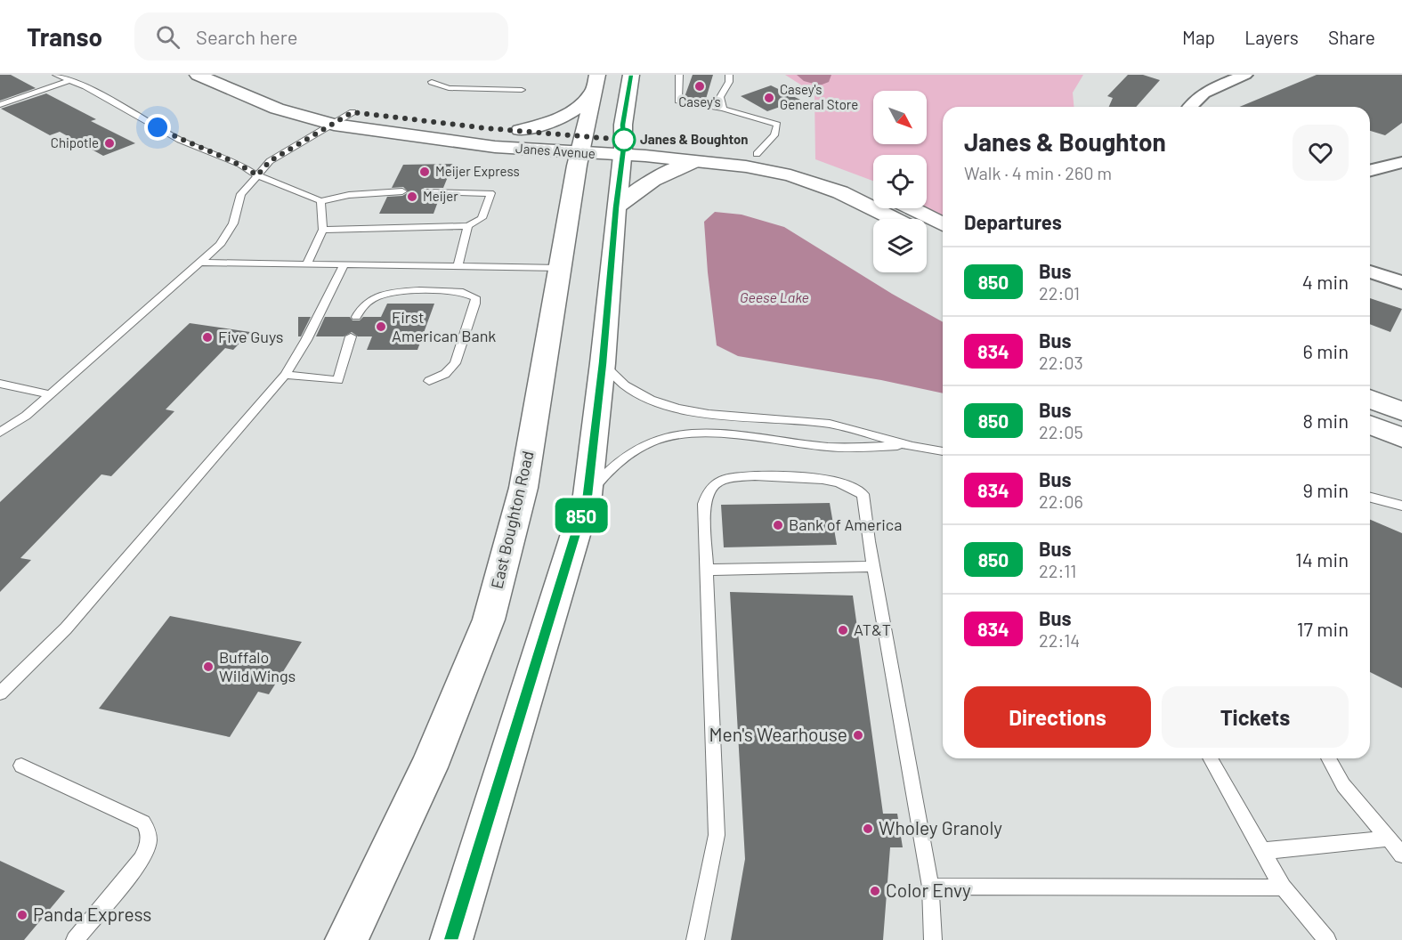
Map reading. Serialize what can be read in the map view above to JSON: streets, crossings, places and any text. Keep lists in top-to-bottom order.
{
  "streets": {
    "main road": ["Janes Avenue", "East Boughton Road"]
  },
  "crossings": [
    ["Janes Avenue", "East Boughton Road"]
  ],
  "water": ["Geese Lake"],
  "places": [
    "Casey's",
    "Casey's General Store",
    "Janes & Boughton",
    "Chipotle",
    "Meijer Express",
    "Meijer",
    "First American Bank",
    "Five Guys",
    "Bank of America",
    "AT&T",
    "Buffalo Wild Wings",
    "Men's Wearhouse",
    "Wholey Granoly",
    "Color Envy",
    "Panda Express"
  ],
  "lines": ["bus line 850"],
  "north": "bottom right",
  "page": {
    "header": "Transo",
    "search": "Search here",
    "nav": ["Map", "Layers", "Share"],
    "on_map": "850",
    "heading": [
      ["Janes & Boughton", "Walk · 4 min · 260 m"],
      "Departures"
    ],
    "list": [
      {
        "mark": "850",
        "name": "Bus",
        "note": "22:01",
        "value": "4 min"
      },
      {
        "mark": "834",
        "name": "Bus",
        "note": "22:03",
        "value": "6 min"
      },
      {
        "mark": "850",
        "name": "Bus",
        "note": "22:05",
        "value": "8 min"
      },
      {
        "mark": "834",
        "name": "Bus",
        "note": "22:06",
        "value": "9 min"
      },
      {
        "mark": "850",
        "name": "Bus",
        "note": "22:11",
        "value": "14 min"
      },
      {
        "mark": "834",
        "name": "Bus",
        "note": "22:14",
        "value": "17 min"
      }
    ],
    "buttons": ["Directions", "Tickets"]
  }
}
